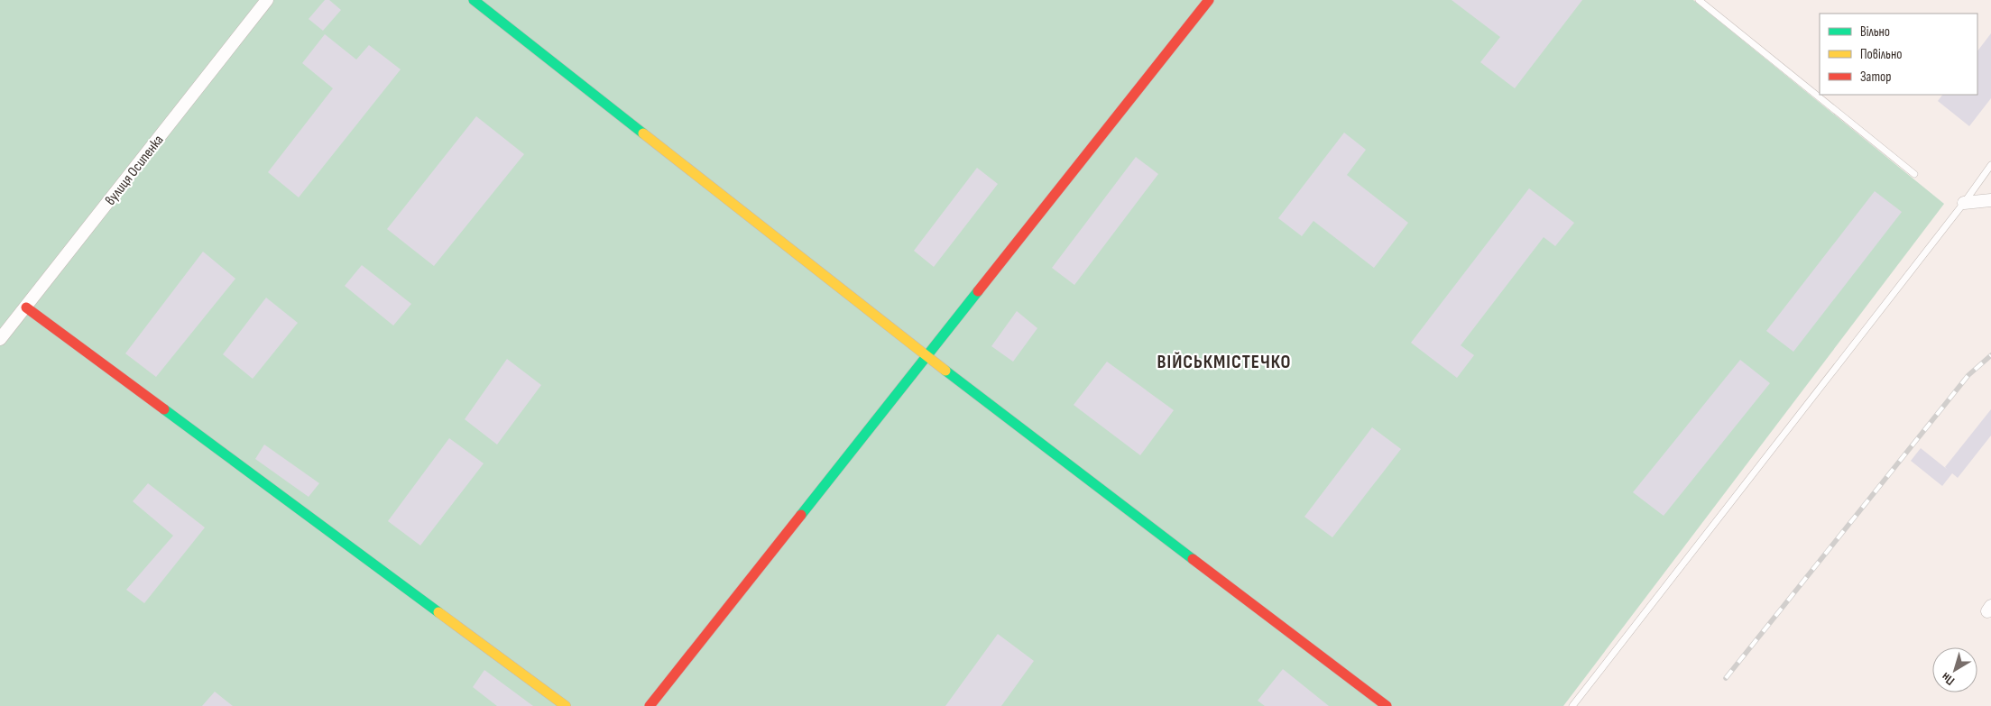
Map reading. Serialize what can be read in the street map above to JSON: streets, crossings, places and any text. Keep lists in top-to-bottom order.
{
  "streets": {
    "street": ["вулиця Осипенка"]
  },
  "districts": ["ВІЙСЬКМІСТЕЧКО"],
  "legend": ["Вільно", "Повільно", "Затор"],
  "north": "bottom left"
}
